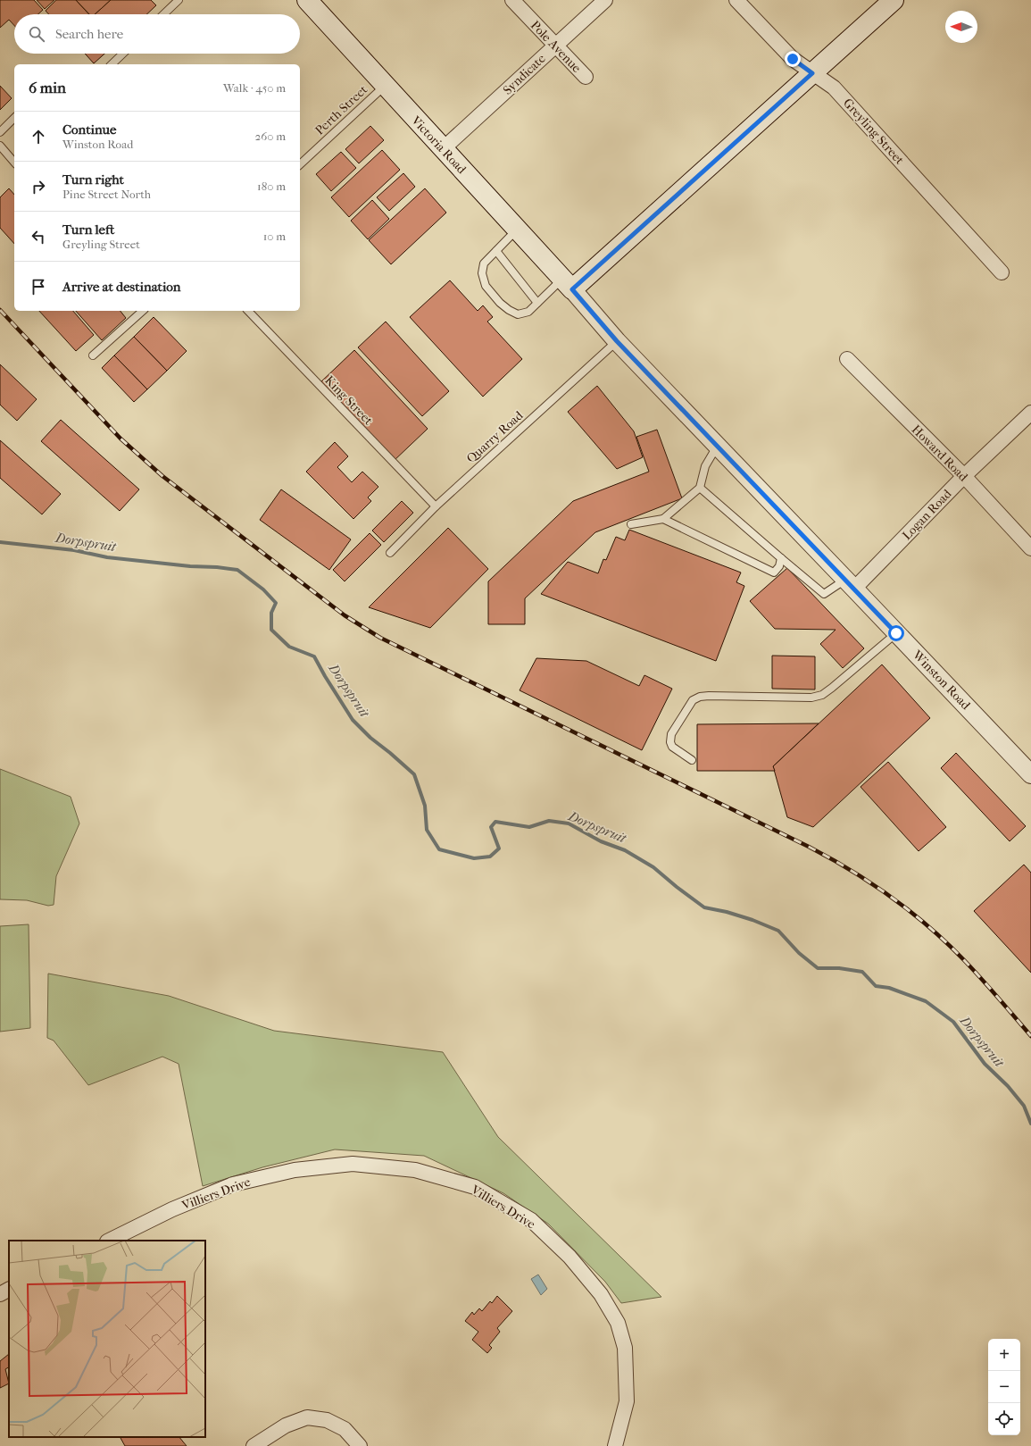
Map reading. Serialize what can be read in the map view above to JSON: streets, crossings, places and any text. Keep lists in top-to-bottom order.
{
  "streets": {
    "main road": ["Victoria Road"],
    "street": [
      "Pole Avenue",
      "Syndicate",
      "Greyling Street",
      "Howard Road",
      "Logan Road",
      "Winston Road",
      "Villiers Drive"
    ],
    "lane": ["Perth Street", "King Street", "Quarry Road"]
  },
  "crossings": [
    ["Pole Avenue", "Syndicate"],
    ["Syndicate", "Victoria Road"],
    ["Perth Street", "Victoria Road"],
    ["Victoria Road", "Winston Road"],
    ["King Street", "Quarry Road"],
    ["Quarry Road", "Winston Road"],
    ["Howard Road", "Logan Road"],
    ["Logan Road", "Winston Road"]
  ],
  "water": ["Dorpspruit"],
  "north": "left",
  "page": {
    "search": "Search here",
    "heading": ["6 min", "Walk · 450 m"],
    "list": [
      ["Continue", "Winston Road", "260 m"],
      ["Turn right", "Pine Street North", "180 m"],
      ["Turn left", "Greyling Street", "10 m"],
      "Arrive at destination"
    ],
    "map_buttons": ["+", "−"]
  }
}
